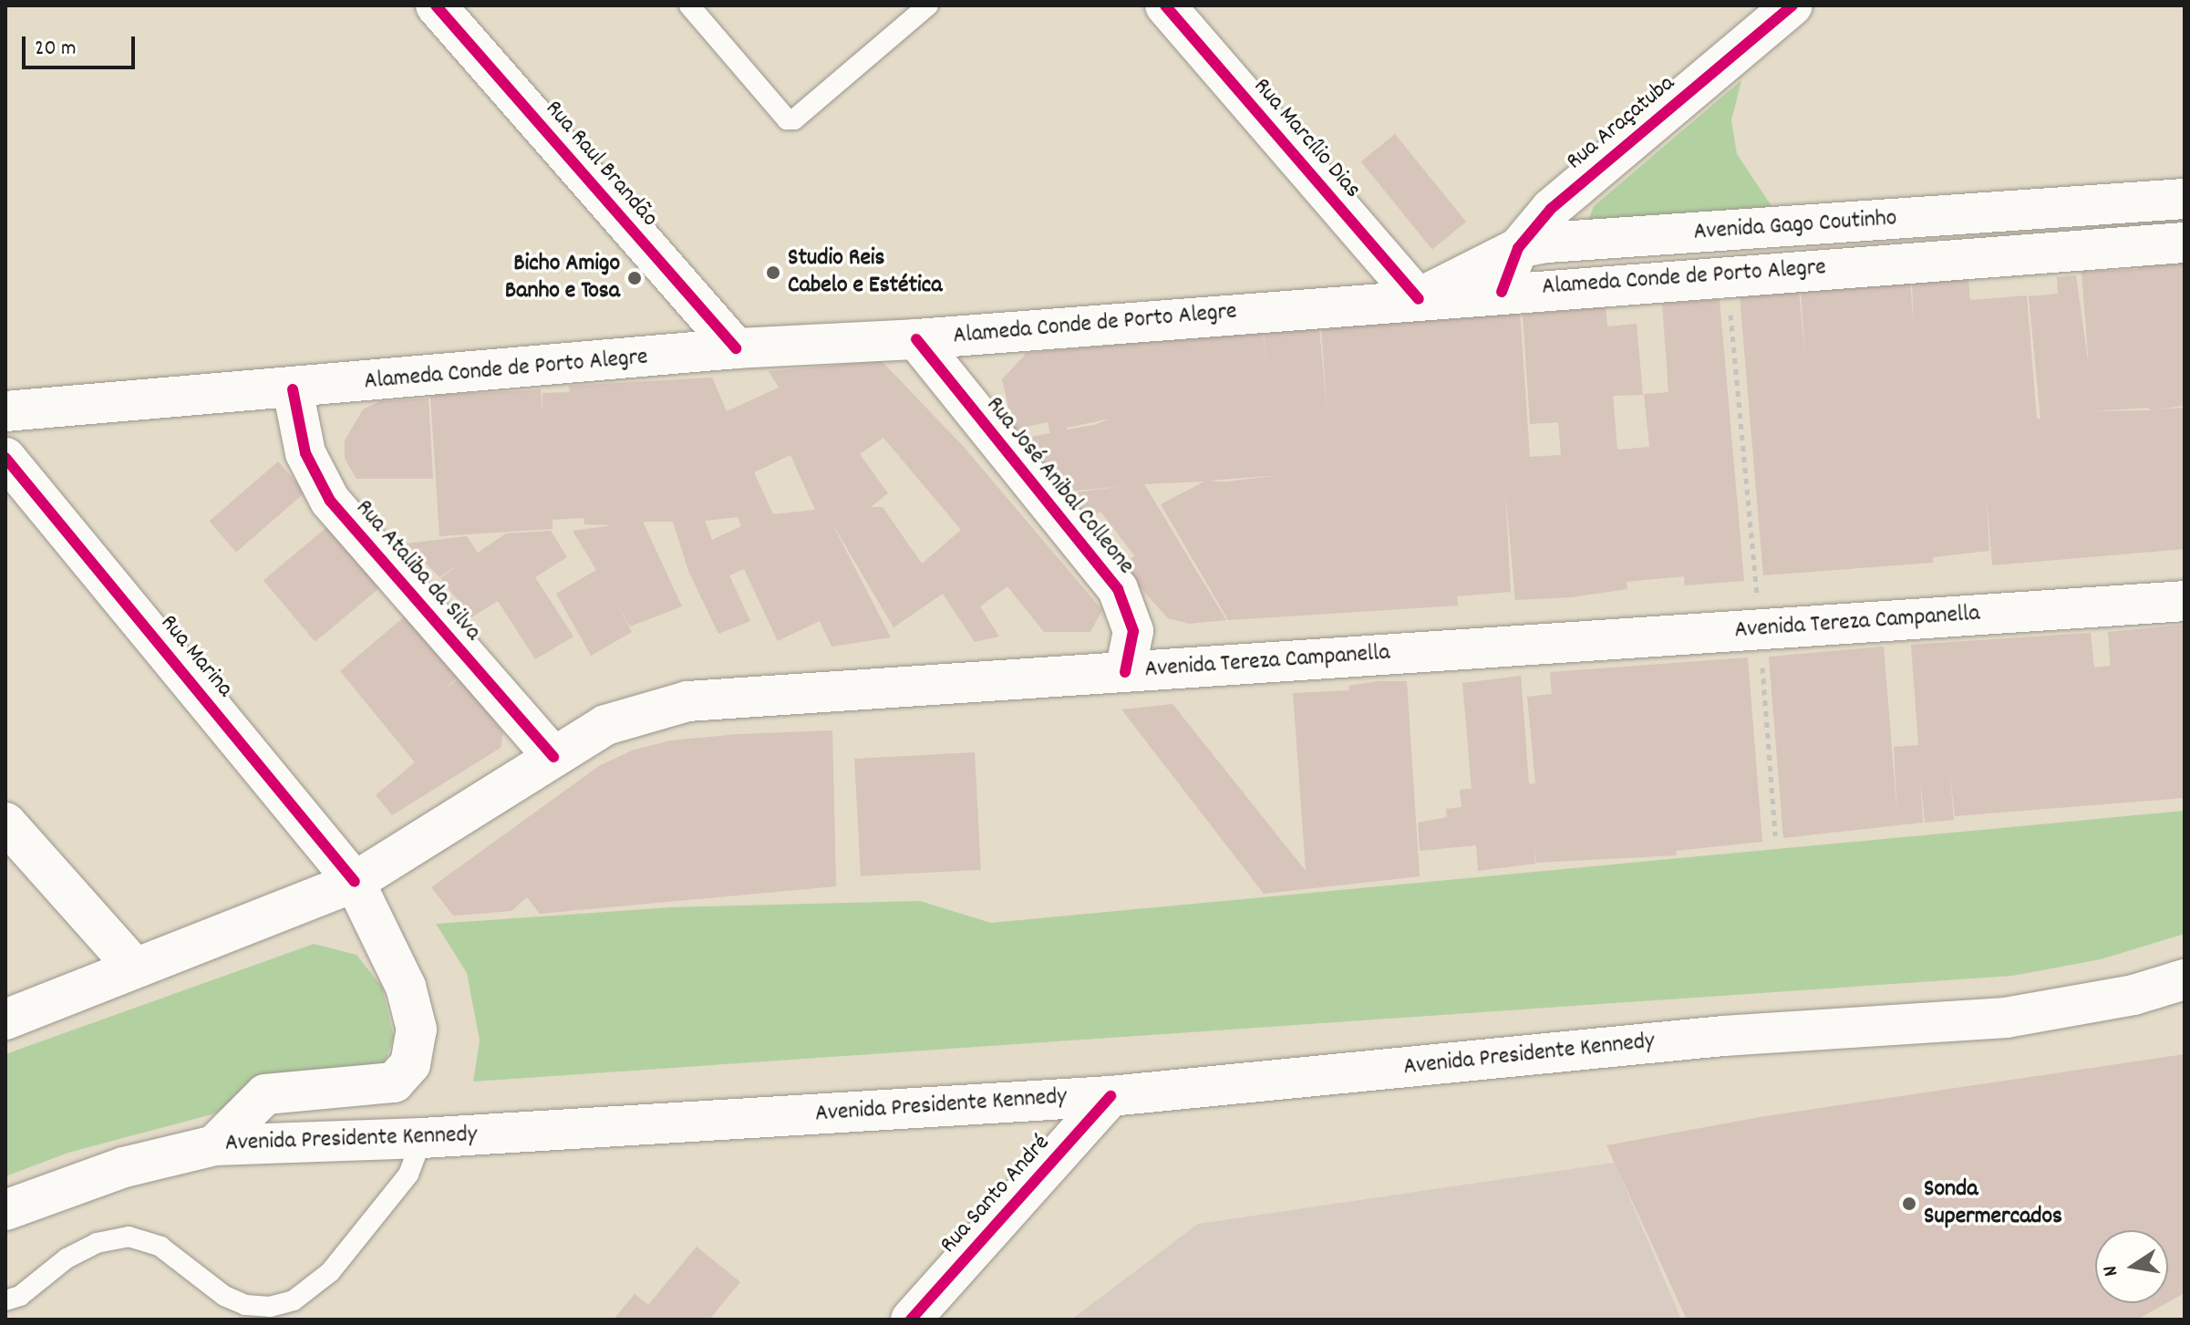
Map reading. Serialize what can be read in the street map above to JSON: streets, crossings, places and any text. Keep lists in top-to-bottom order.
{
  "streets": {
    "main road": [
      "Rua Araçatuba",
      "Rua Marcílio Dias",
      "Rua Raul Brandão",
      "Avenida Gago Coutinho",
      "Alameda Conde de Porto Alegre",
      "Rua José Anibal Colleone",
      "Rua Ataliba da Silva",
      "Avenida Tereza Campanella",
      "Rua Marina",
      "Avenida Presidente Kennedy",
      "Rua Santo André"
    ]
  },
  "crossings": [
    ["Rua Araçatuba", "Avenida Gago Coutinho"],
    ["Rua Araçatuba", "Alameda Conde de Porto Alegre"],
    ["Rua Marcílio Dias", "Avenida Gago Coutinho"],
    ["Rua Marcílio Dias", "Alameda Conde de Porto Alegre"],
    ["Rua Raul Brandão", "Alameda Conde de Porto Alegre"],
    ["Avenida Gago Coutinho", "Alameda Conde de Porto Alegre"],
    ["Alameda Conde de Porto Alegre", "Rua José Anibal Colleone"],
    ["Alameda Conde de Porto Alegre", "Rua Ataliba da Silva"],
    ["Rua José Anibal Colleone", "Avenida Tereza Campanella"],
    ["Rua Ataliba da Silva", "Avenida Tereza Campanella"],
    ["Avenida Tereza Campanella", "Rua Marina"],
    ["Rua Marina", "Avenida Presidente Kennedy"],
    ["Avenida Presidente Kennedy", "Rua Santo André"]
  ],
  "places": ["Studio Reis Cabelo e Estética", "Bicho Amigo Banho e Tosa", "Sonda Supermercados"],
  "scale_bar": "20 m",
  "north": "left"
}
